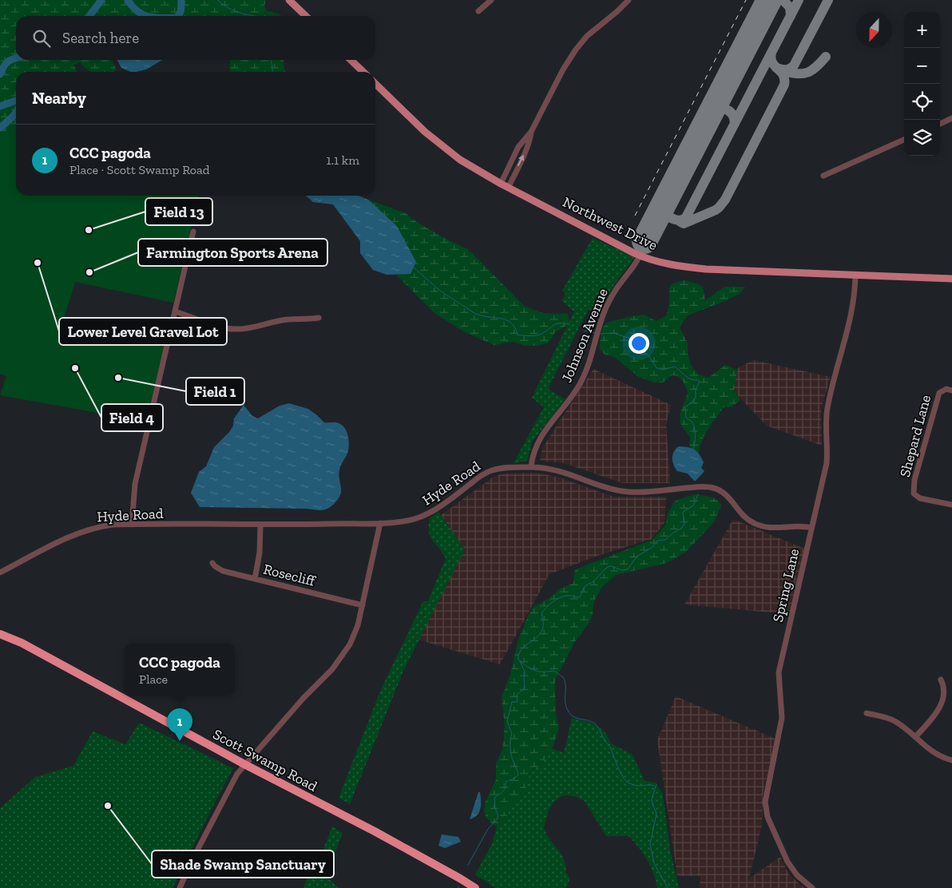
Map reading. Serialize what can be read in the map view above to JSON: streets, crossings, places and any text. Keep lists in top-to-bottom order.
{
  "streets": {
    "highway": ["Scott Swamp Road"],
    "main road": ["Northwest Drive"],
    "street": [
      "Johnson Avenue",
      "Shepard Lane",
      "Hyde Road",
      "Rosecliff",
      "Spring Lane"
    ]
  },
  "crossings": [
    ["Northwest Drive", "Johnson Avenue"],
    ["Northwest Drive", "Spring Lane"],
    ["Johnson Avenue", "Hyde Road"],
    ["Hyde Road", "Spring Lane"]
  ],
  "places": [
    "Field 13",
    "Lower Level Gravel Lot",
    "Farmington Sports Arena",
    "Field 4",
    "Field 1",
    "Shade Swamp Sanctuary"
  ],
  "north": "bottom",
  "page": {
    "map_buttons": ["+", "−"],
    "search": "Search here",
    "heading": "Nearby",
    "list": [
      {
        "mark": "1",
        "name": "CCC pagoda",
        "note": "Place · Scott Swamp Road",
        "value": "1.1 km"
      }
    ],
    "popup": ["CCC pagoda", "Place"],
    "pins": "1"
  }
}
